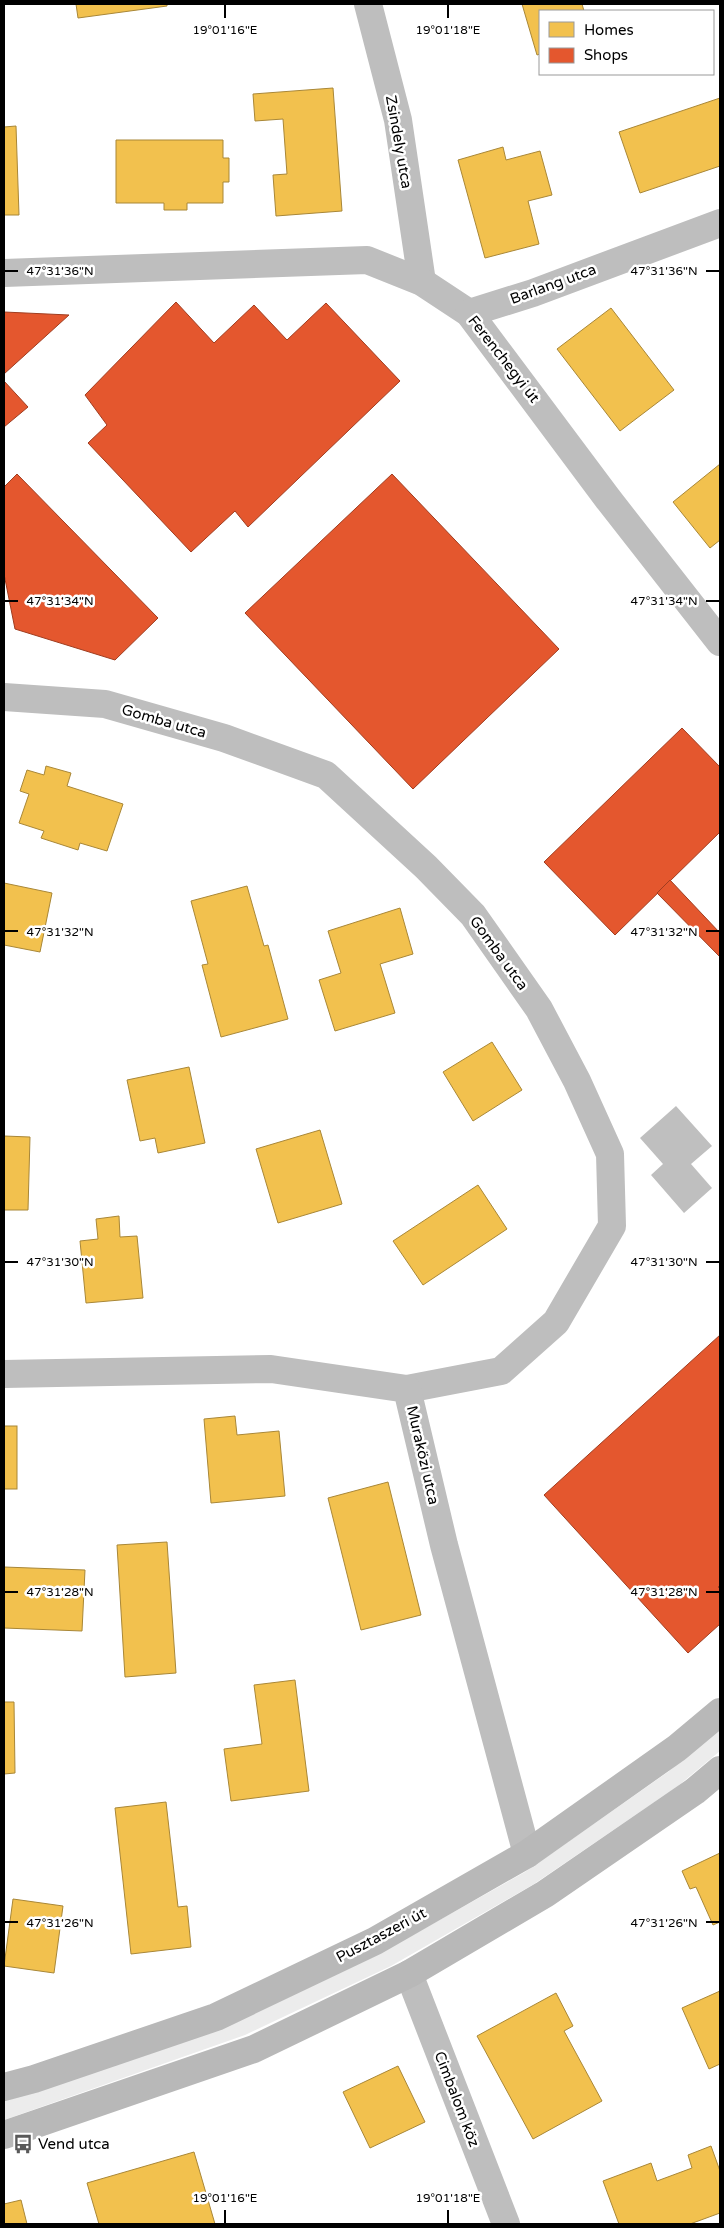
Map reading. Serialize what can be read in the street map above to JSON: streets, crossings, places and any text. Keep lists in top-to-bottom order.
{
  "streets": {
    "street": [
      "Zsindely utca",
      "Barlang utca",
      "Ferenchegyi út",
      "Gomba utca",
      "Muraközi utca",
      "Pusztaszeri út",
      "Cimbalom köz"
    ]
  },
  "crossings": [
    ["Zsindely utca", "Ferenchegyi út"],
    ["Barlang utca", "Ferenchegyi út"],
    ["Gomba utca", "Muraközi utca"],
    ["Muraközi utca", "Pusztaszeri út"]
  ],
  "places": {
    "bus stop": ["Vend utca"]
  },
  "legend": ["Homes", "Shops"],
  "coordinates": [
    "19°01'16\"E",
    "19°01'18\"E",
    "47°31'36\"N",
    "47°31'34\"N",
    "47°31'32\"N",
    "47°31'30\"N",
    "47°31'28\"N",
    "47°31'26\"N"
  ]
}
